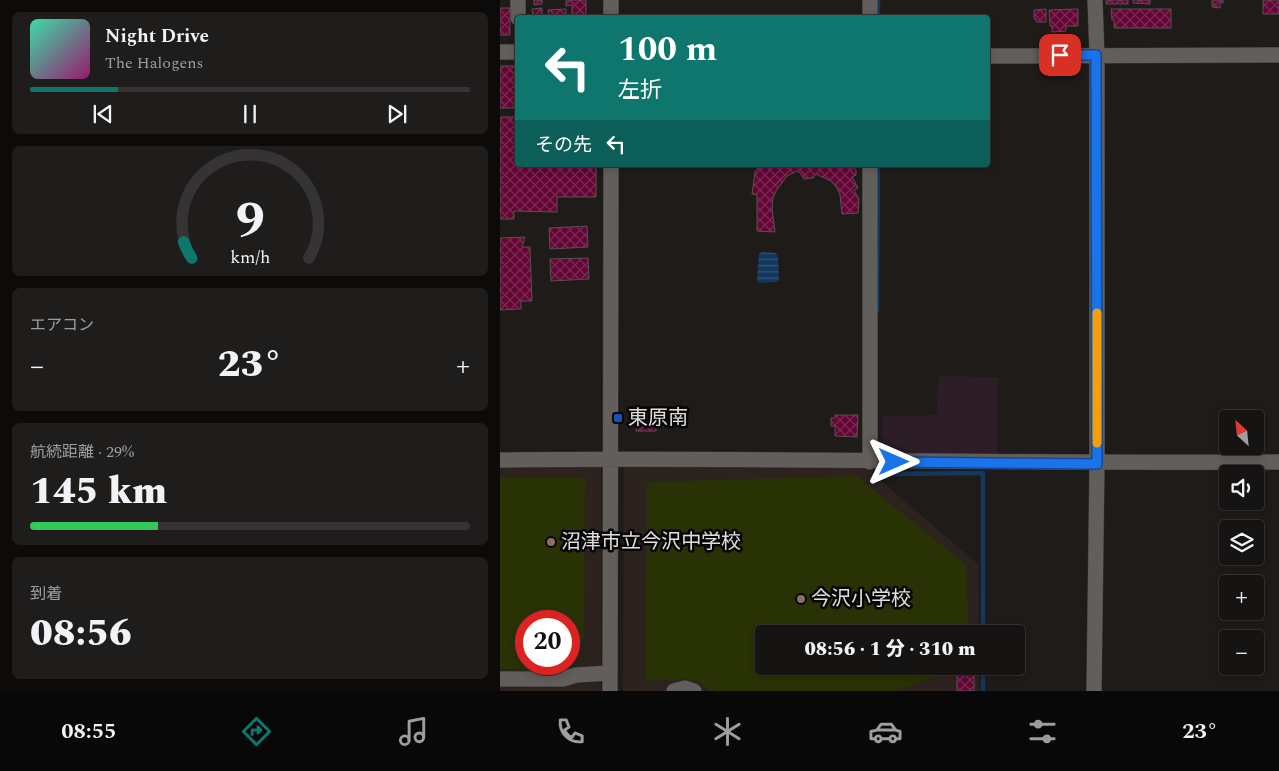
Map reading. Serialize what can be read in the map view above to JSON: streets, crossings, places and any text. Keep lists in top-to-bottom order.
{
  "places": {
    "transit": ["東原南"],
    "other": ["沼津市立今沢中学校", "今沢小学校"]
  },
  "north": "top left",
  "page": {
    "turn": ["100 m", "左折"],
    "song": ["Night Drive", "The Halogens"],
    "then": "その先",
    "tile": [
      "エアコン",
      ["航続距離 · 29%", "145 km"],
      ["到着", "08:56"]
    ],
    "heat": ["−", "23°", "+"],
    "map_buttons": ["+", "−"],
    "limit": "20",
    "trip": "08:56 · 1 分 · 310 m",
    "tabs": ["08:55", "23°"],
    "gauge": ["9", "km/h"]
  }
}
